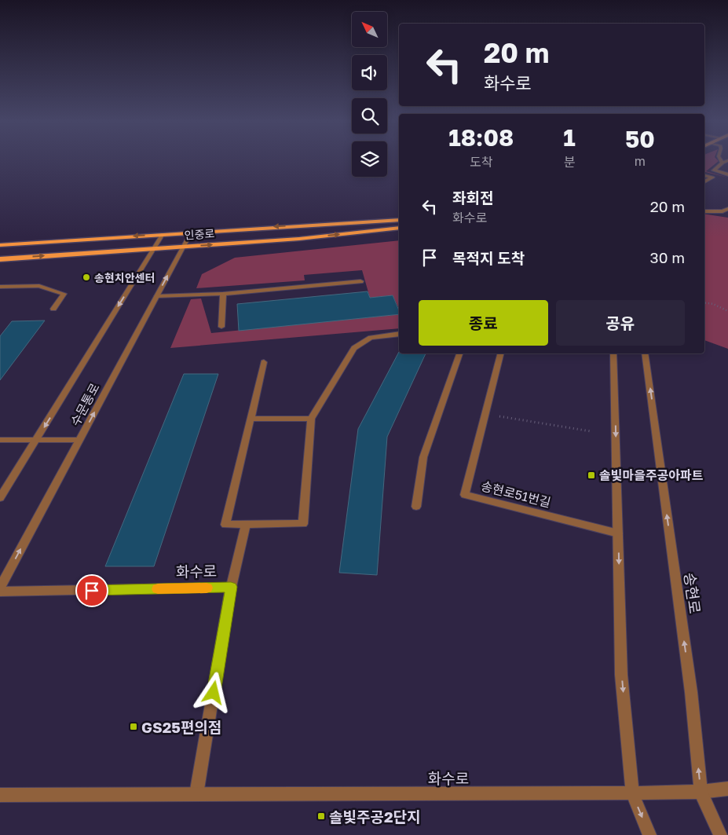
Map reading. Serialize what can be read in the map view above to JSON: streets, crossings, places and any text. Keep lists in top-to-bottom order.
{
  "streets": {
    "main road": ["인중로"],
    "street": [
      "수문통로",
      "송현로51번길",
      "화수로",
      "송현로"
    ]
  },
  "crossings": [
    ["인중로", "수문통로"],
    ["화수로", "송현로"]
  ],
  "places": {
    "other": ["송현치안센터"],
    "transit": ["솔빛마을주공아파트", "GS25편의점", "솔빛주공2단지"]
  },
  "north": "top left",
  "page": {
    "turn": ["20 m", "화수로"],
    "eta": [
      "18:08",
      "도착",
      "1",
      "분",
      "50",
      "m"
    ],
    "list": [
      {
        "name": "좌회전",
        "note": "화수로",
        "value": "20 m"
      },
      {
        "name": "목적지 도착",
        "value": "30 m"
      }
    ],
    "buttons": ["종료", "공유"]
  }
}
